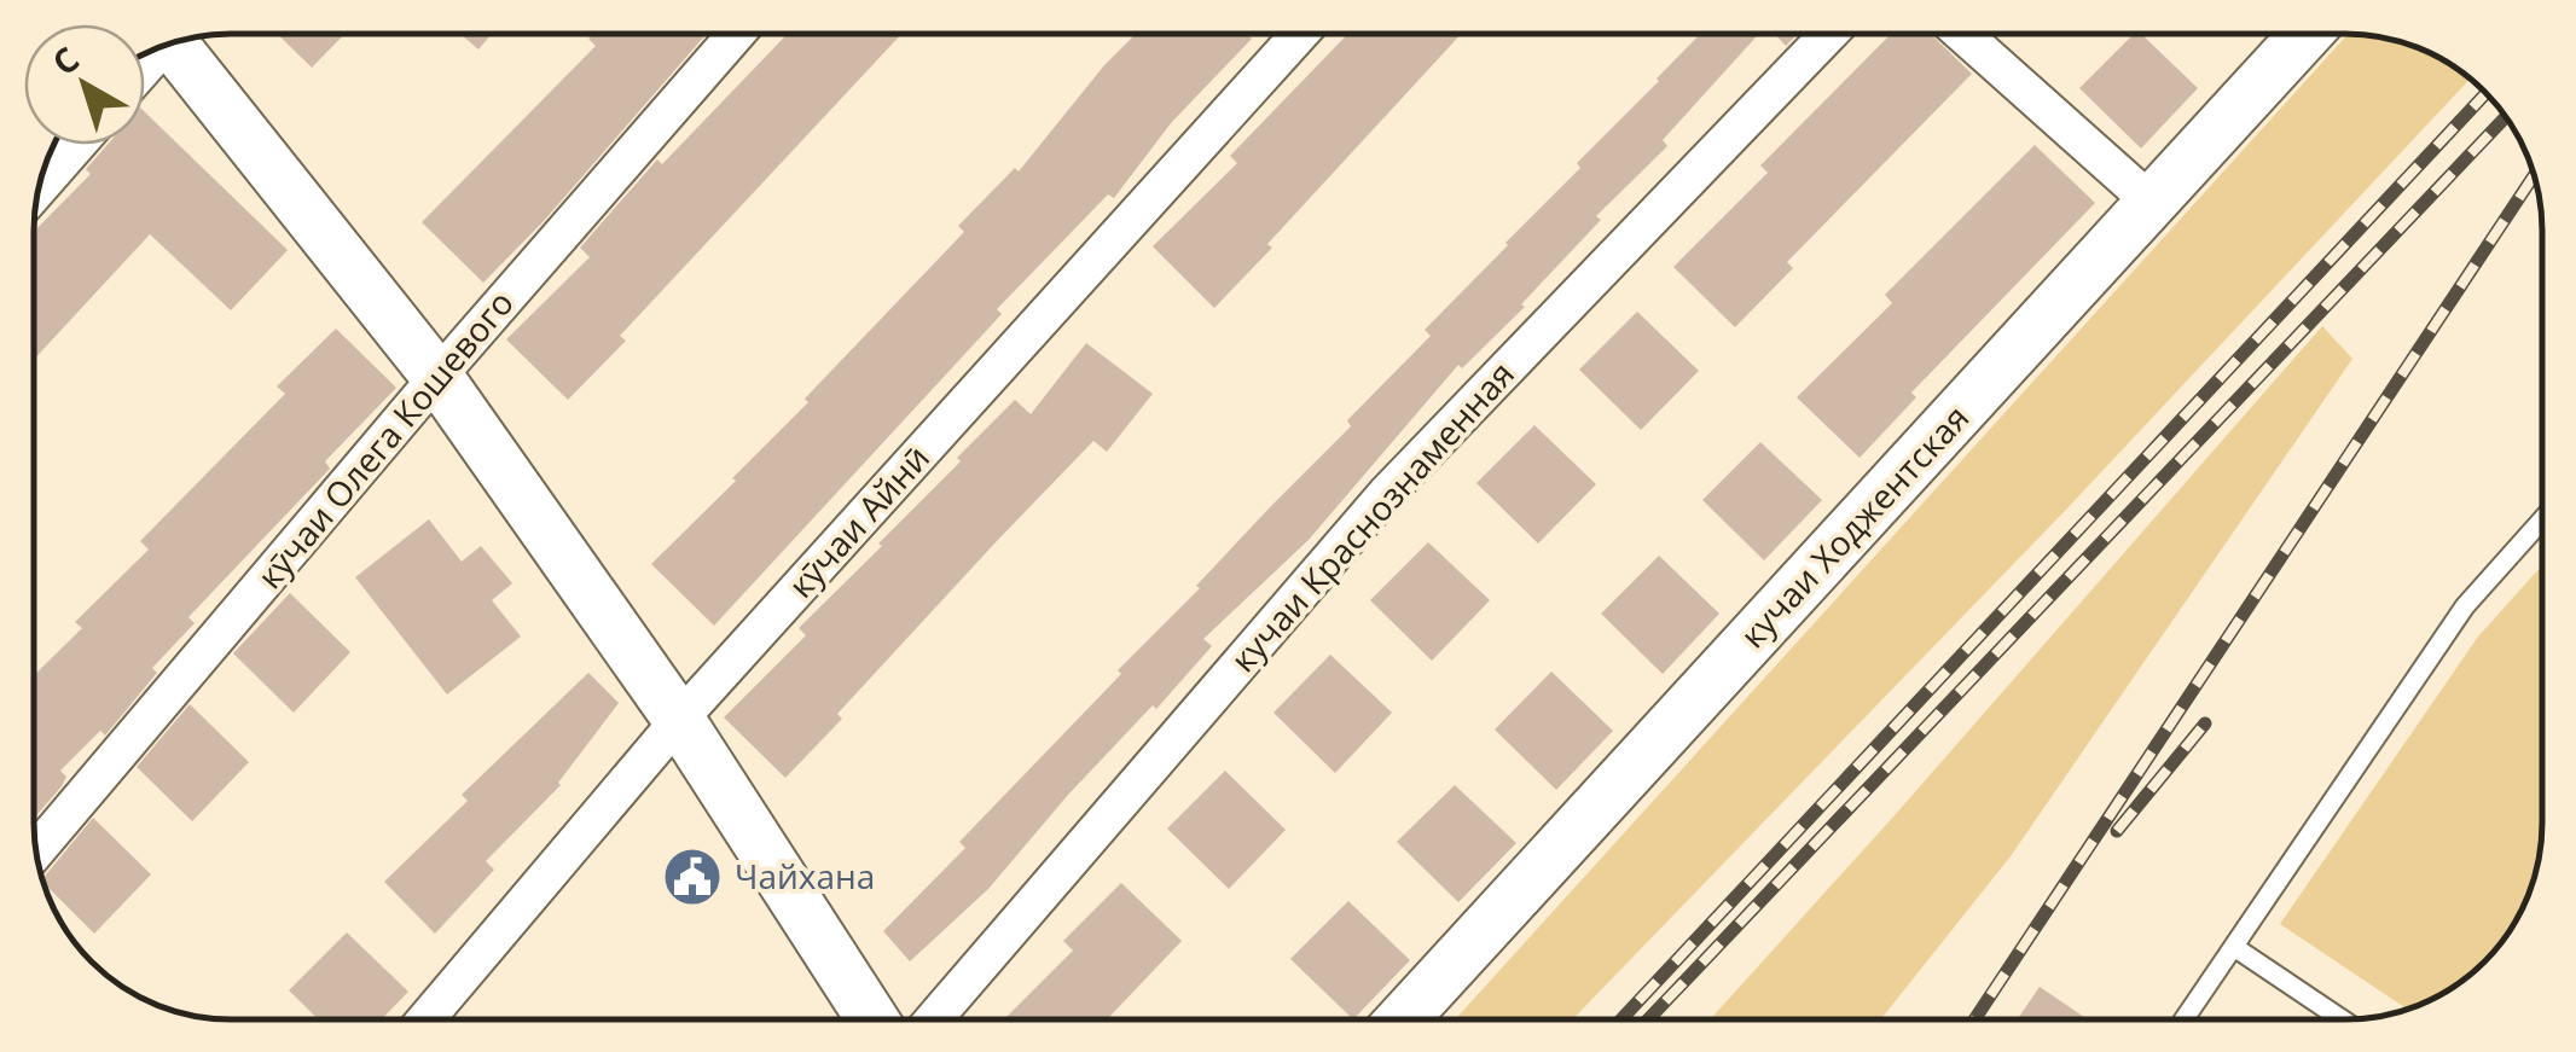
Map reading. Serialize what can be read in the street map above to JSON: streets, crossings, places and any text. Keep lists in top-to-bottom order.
{
  "streets": {
    "main road": ["кучаи Ходжентская"],
    "street": ["кӯчаи Олега Кошевого", "кучаи Краснознаменная", "кӯчаи Айнӣ"]
  },
  "places": {
    "public building": ["Чайхана"]
  },
  "north": "top left"
}
